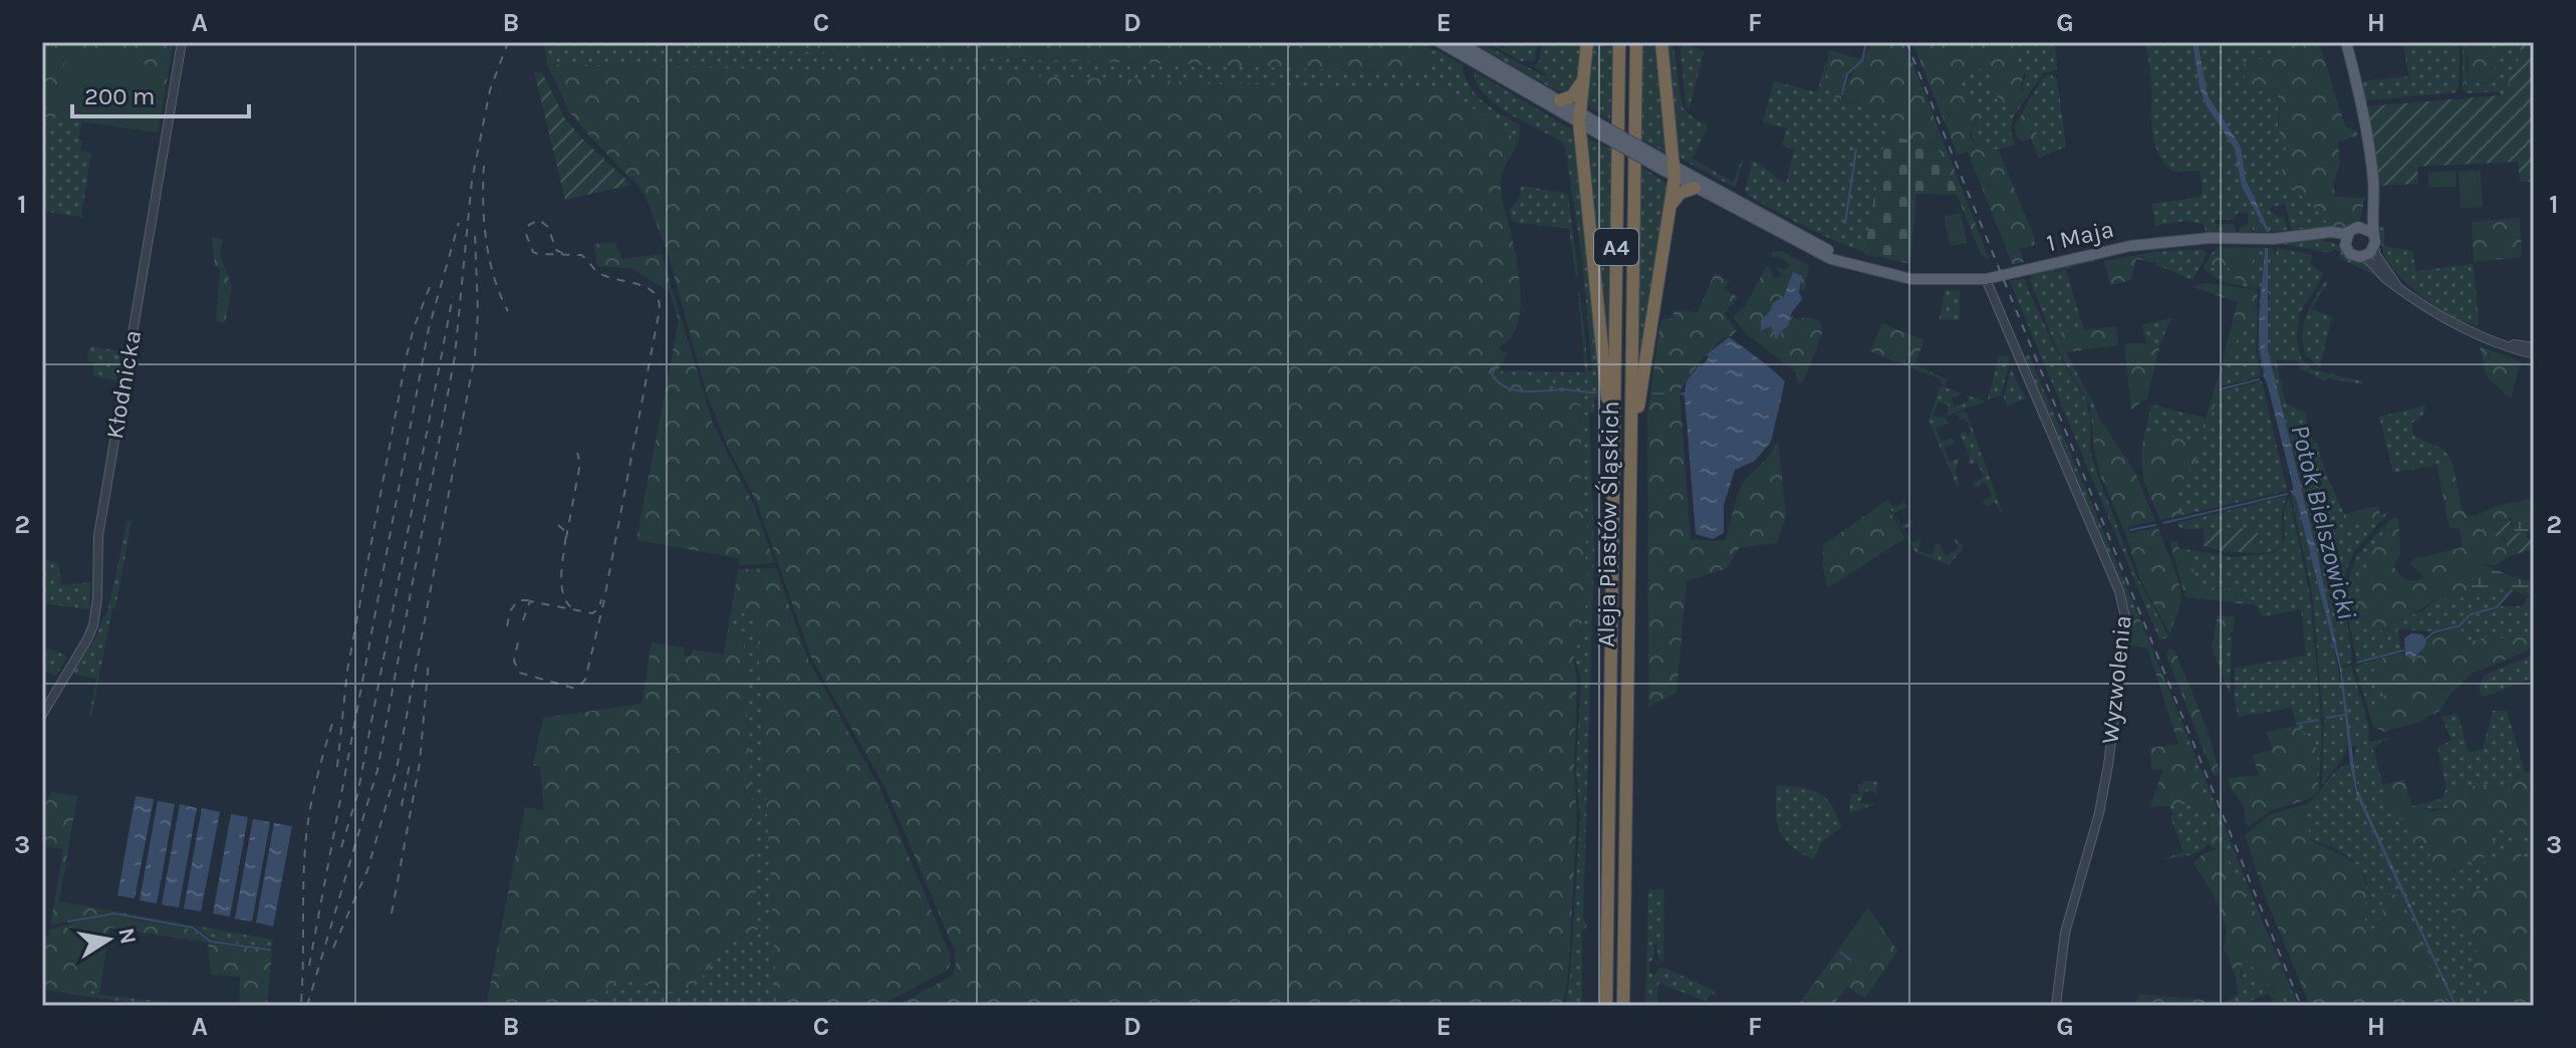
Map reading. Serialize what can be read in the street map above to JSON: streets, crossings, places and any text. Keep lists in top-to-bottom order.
{
  "streets": {
    "highway": ["A4", "Aleja Piastów Śląskich"],
    "main road": ["1 Maja"],
    "street": ["Kłodnicka", "Wyzwolenia"]
  },
  "crossings": [
    ["1 Maja", "Wyzwolenia"]
  ],
  "water": ["Potok Bielszowicki"],
  "scale_bar": "200 m",
  "north": "right",
  "grid": {
    "columns": [
      "A",
      "B",
      "C",
      "D",
      "E",
      "F",
      "G",
      "H"
    ],
    "rows": ["1", "2", "3"]
  }
}
